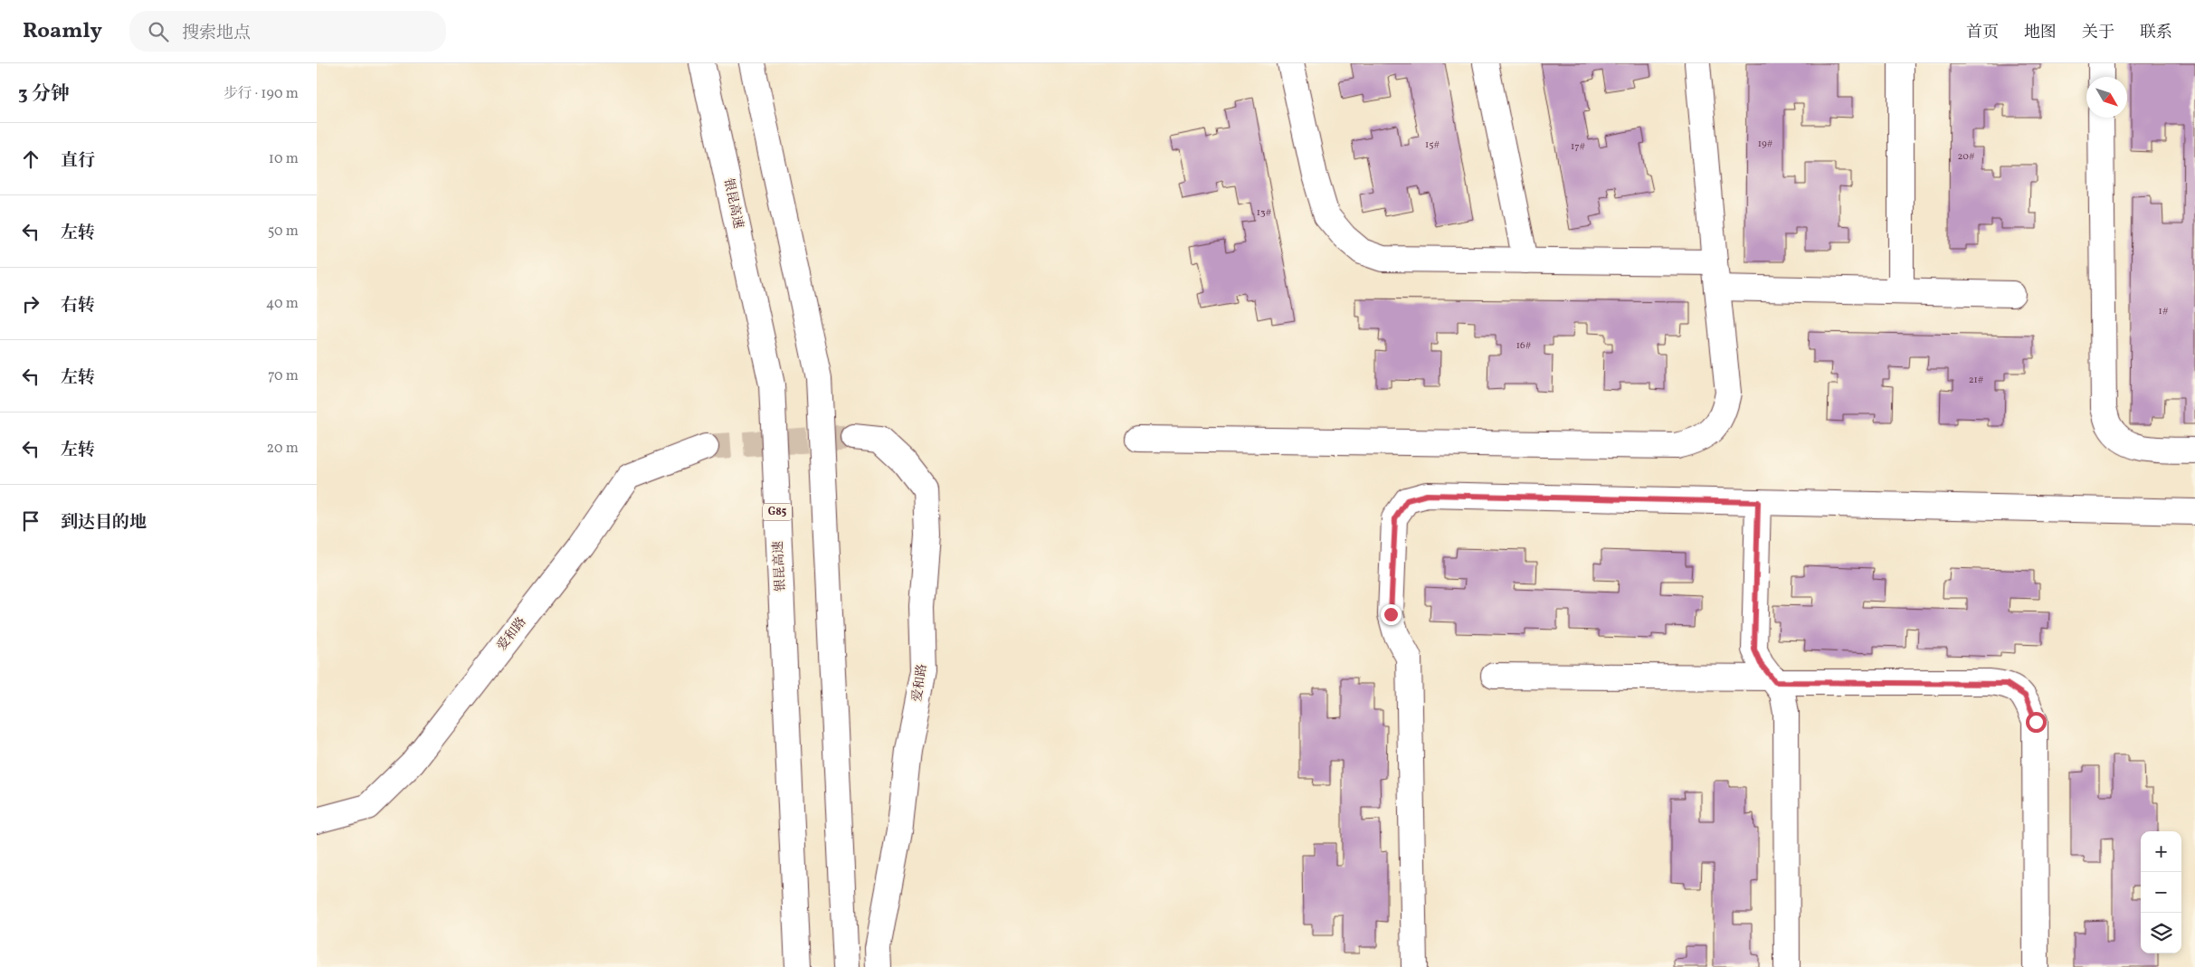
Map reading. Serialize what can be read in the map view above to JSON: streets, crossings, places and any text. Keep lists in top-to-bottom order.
{
  "streets": {
    "main road": ["银昆高速", "G85", "爱和路"]
  },
  "house_numbers": [
    "19#",
    "15#",
    "17#",
    "20#",
    "13#",
    "1#",
    "16#",
    "21#"
  ],
  "north": "bottom right",
  "page": {
    "header": "Roamly",
    "search": "搜索地点",
    "nav": [
      "首页",
      "地图",
      "关于",
      "联系"
    ],
    "heading": ["3 分钟", "步行 · 190 m"],
    "list": [
      ["直行", "10 m"],
      ["左转", "50 m"],
      ["右转", "40 m"],
      ["左转", "70 m"],
      ["左转", "20 m"],
      "到达目的地"
    ],
    "map_buttons": ["+", "−"]
  }
}
